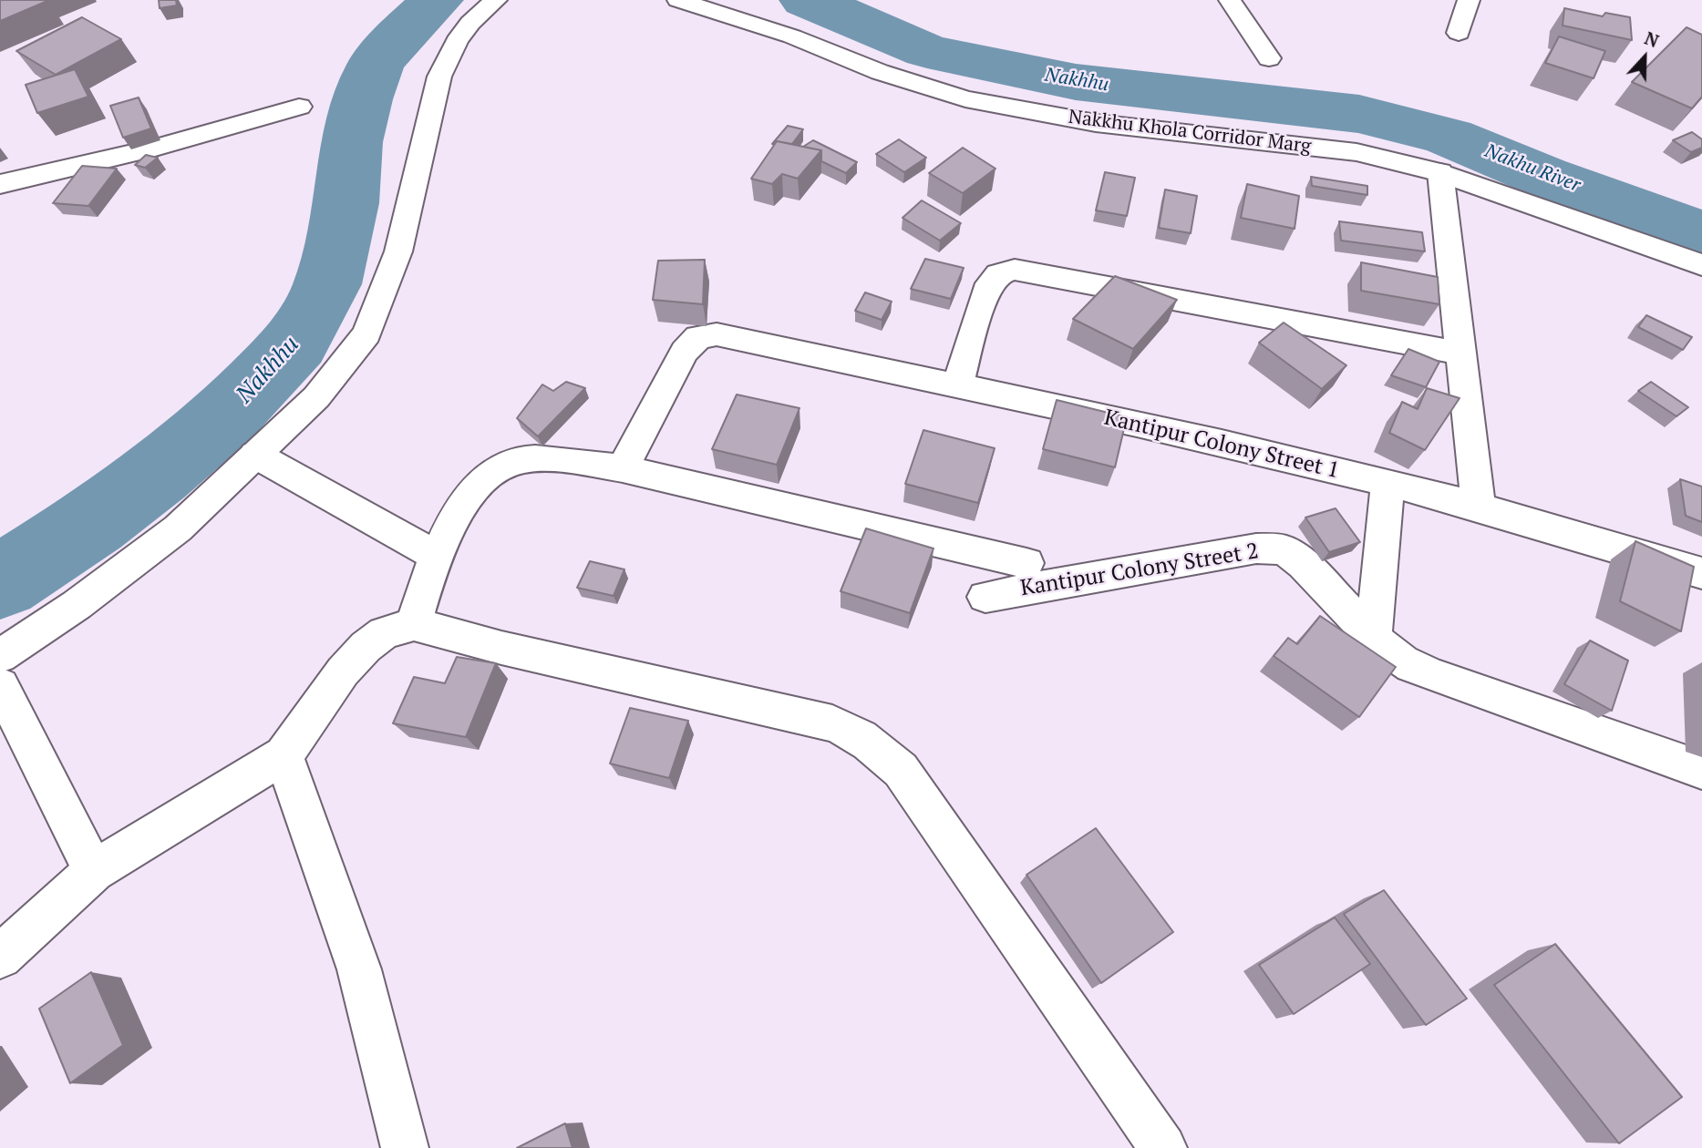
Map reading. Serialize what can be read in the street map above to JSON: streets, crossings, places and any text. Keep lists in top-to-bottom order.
{
  "streets": {
    "street": ["Nakkhu Khola Corridor Marg", "Kantipur Colony Street 1", "Kantipur Colony Street 2"]
  },
  "water": ["Nakhhu", "Nakhu River"],
  "north": "top"
}
